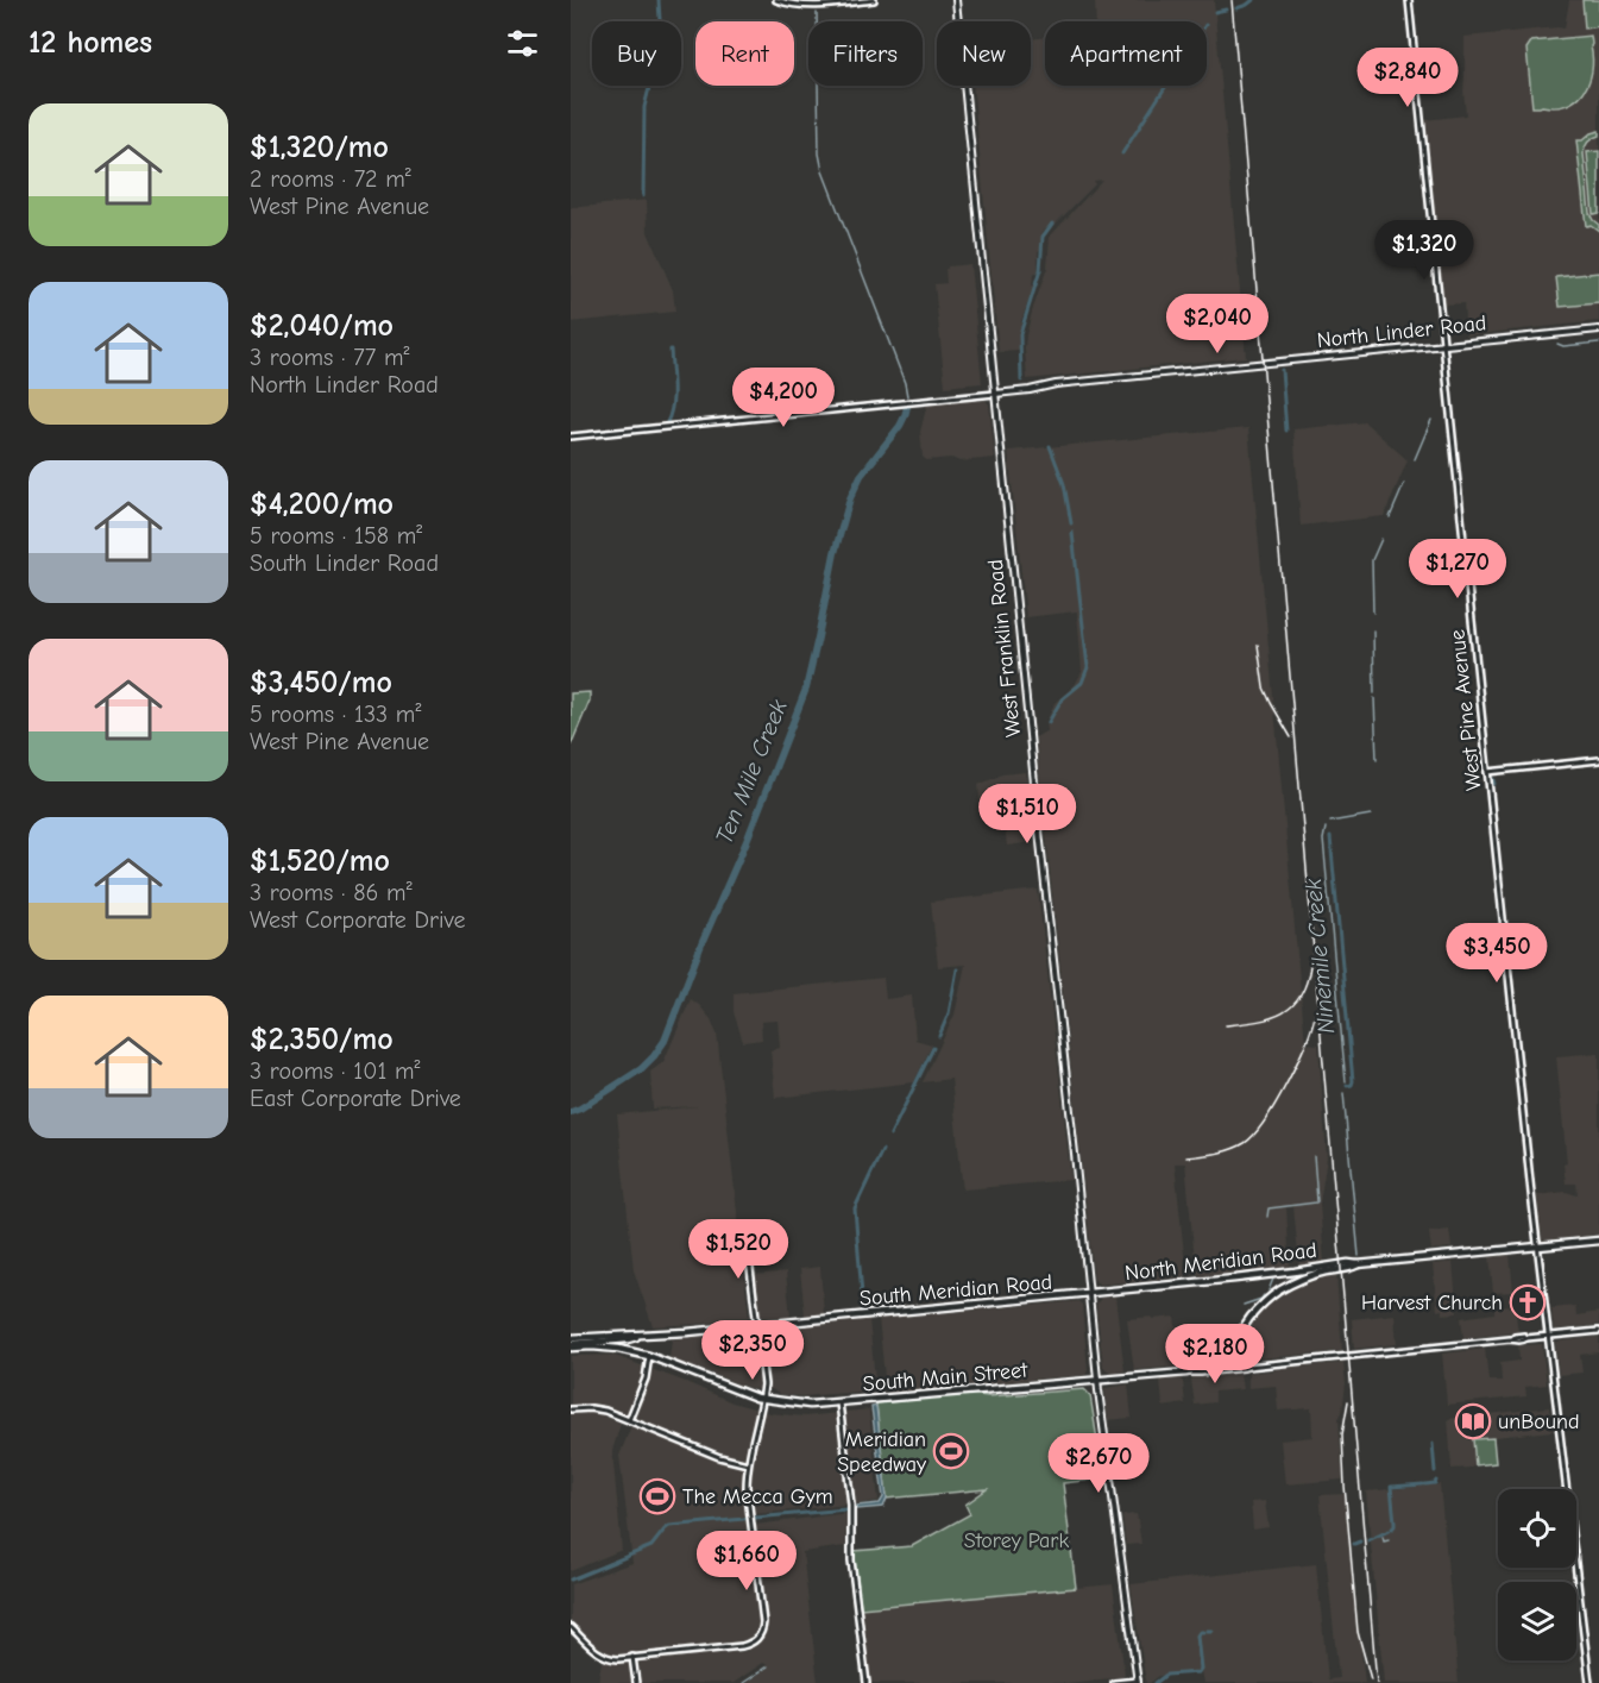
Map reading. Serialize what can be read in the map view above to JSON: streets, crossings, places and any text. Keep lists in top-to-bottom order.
{
  "streets": {
    "main road": [
      "North Linder Road",
      "West Franklin Road",
      "North Meridian Road",
      "South Meridian Road",
      "South Main Street"
    ],
    "street": ["West Pine Avenue"]
  },
  "crossings": [
    ["North Linder Road", "West Franklin Road"],
    ["North Linder Road", "West Pine Avenue"],
    ["West Franklin Road", "North Meridian Road"],
    ["West Franklin Road", "South Meridian Road"],
    ["West Franklin Road", "South Main Street"],
    ["West Pine Avenue", "North Meridian Road"],
    ["North Meridian Road", "South Meridian Road"],
    ["North Meridian Road", "South Main Street"],
    ["South Meridian Road", "South Main Street"]
  ],
  "water": ["Ten Mile Creek", "Ninemile Creek"],
  "parks": ["Storey Park"],
  "places": {
    "church": ["Harvest Church"],
    "library": ["unBound"],
    "sports": ["Meridian Speedway", "The Mecca Gym"]
  },
  "page": {
    "heading": "12 homes",
    "chip": [
      "Buy",
      "Rent",
      "Filters",
      "New",
      "Apartment"
    ],
    "price": [
      "$2,840",
      "$1,320",
      "$2,040",
      "$4,200",
      "$1,270",
      "$1,510",
      "$3,450",
      "$1,520",
      "$2,350",
      "$2,180",
      "$2,670",
      "$1,660"
    ],
    "list": [
      {
        "name": "$1,320/mo",
        "note": "2 rooms · 72 m² · West Pine Avenue"
      },
      {
        "name": "$2,040/mo",
        "note": "3 rooms · 77 m² · North Linder Road"
      },
      {
        "name": "$4,200/mo",
        "note": "5 rooms · 158 m² · South Linder Road"
      },
      {
        "name": "$3,450/mo",
        "note": "5 rooms · 133 m² · West Pine Avenue"
      },
      {
        "name": "$1,520/mo",
        "note": "3 rooms · 86 m² · West Corporate Drive"
      },
      {
        "name": "$2,350/mo",
        "note": "3 rooms · 101 m² · East Corporate Drive"
      }
    ]
  }
}
